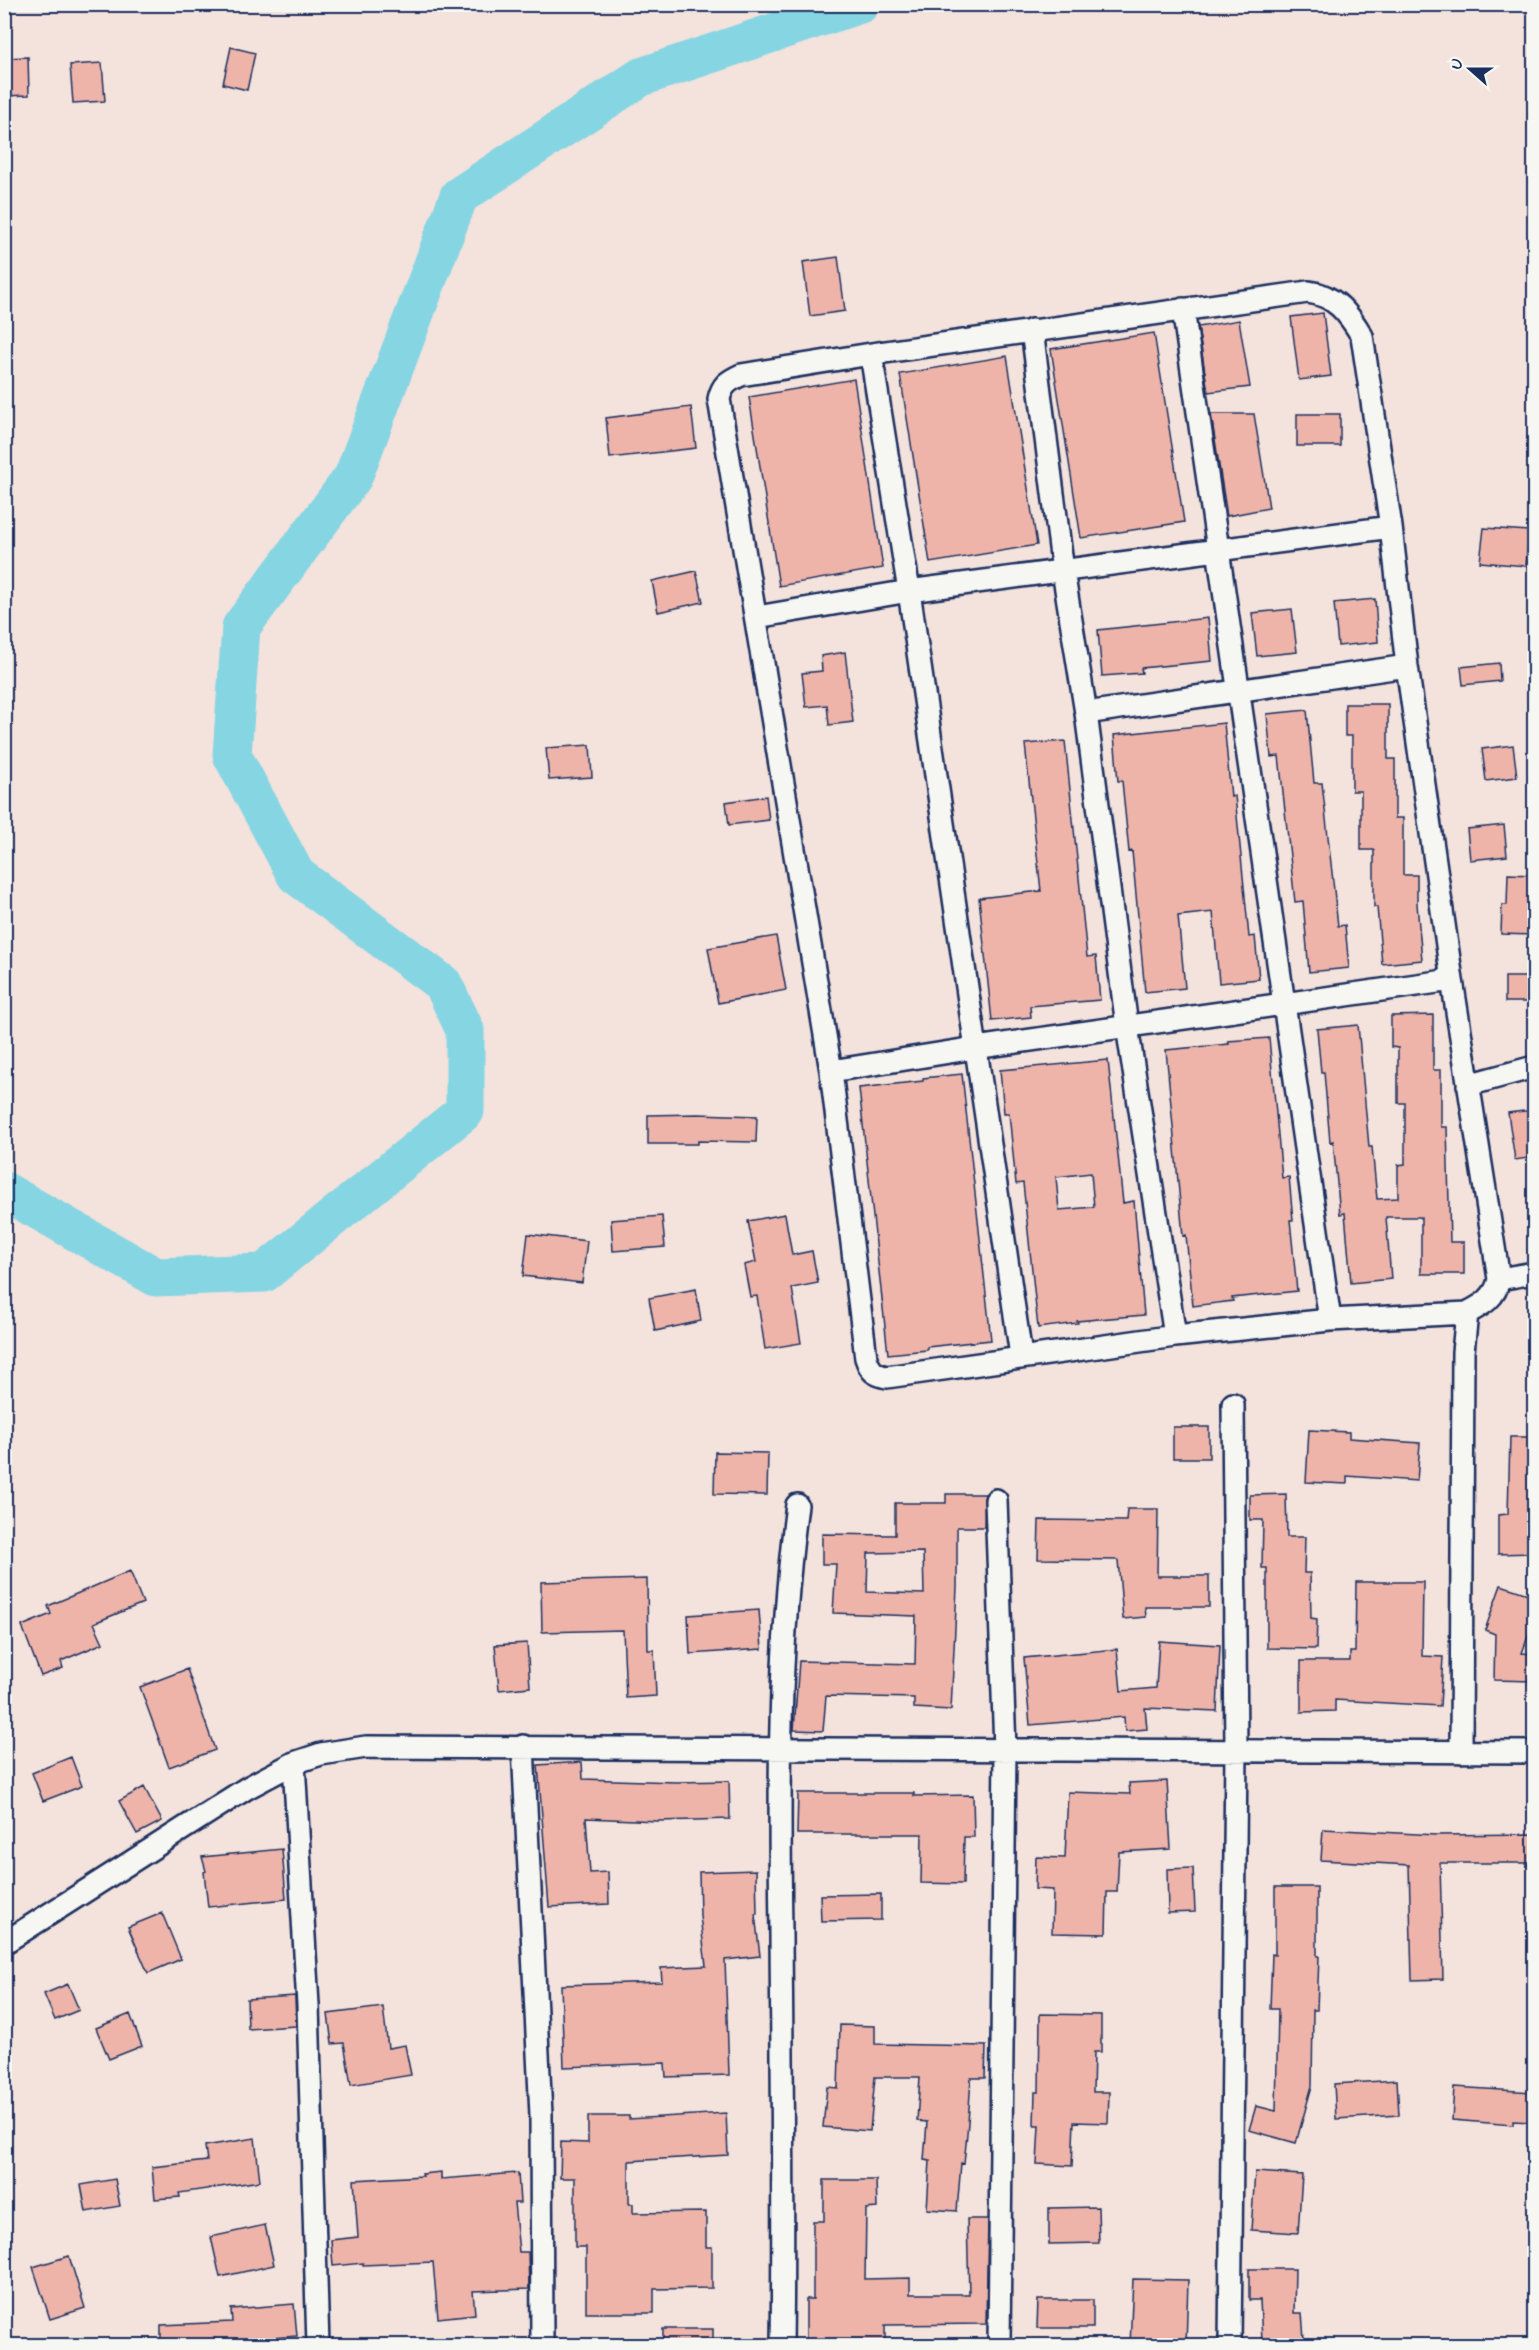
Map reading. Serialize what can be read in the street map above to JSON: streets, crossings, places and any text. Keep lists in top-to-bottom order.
{
  "north": "left"
}
